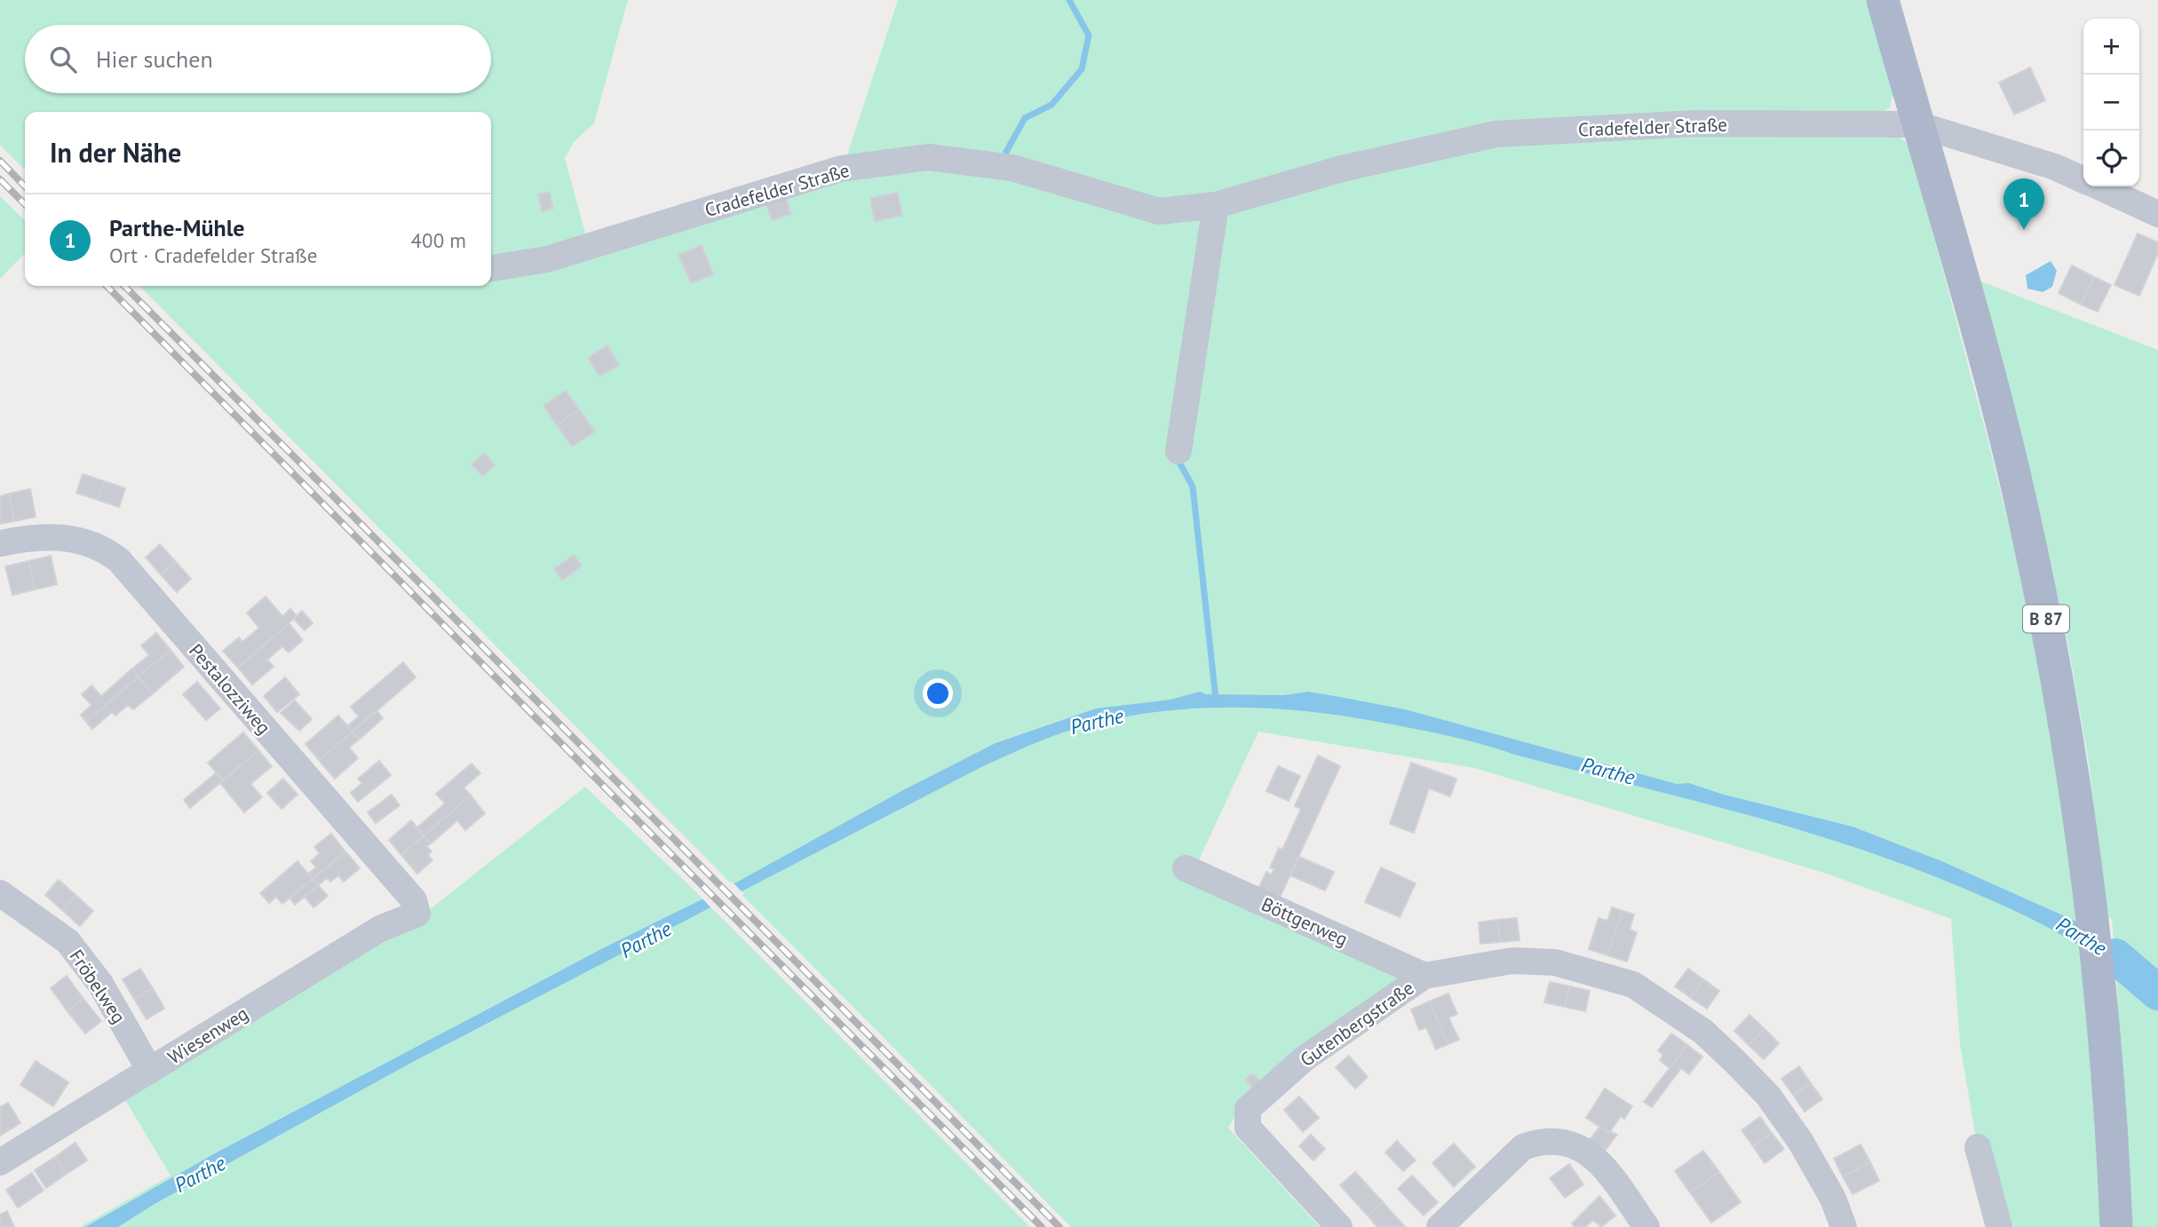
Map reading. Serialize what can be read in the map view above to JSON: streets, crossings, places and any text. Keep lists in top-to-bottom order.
{
  "streets": {
    "main road": ["B 87"],
    "street": [
      "Cradefelder Straße",
      "Pestalozziweg",
      "Böttgerweg",
      "Fröbelweg",
      "Gutenbergstraße",
      "Wiesenweg"
    ]
  },
  "crossings": [
    ["Cradefelder Straße", "B 87"],
    ["Pestalozziweg", "Wiesenweg"],
    ["Böttgerweg", "Gutenbergstraße"],
    ["Fröbelweg", "Wiesenweg"]
  ],
  "water": ["Parthe"],
  "page": {
    "map_buttons": ["+", "−"],
    "search": "Hier suchen",
    "heading": "In der Nähe",
    "pins": "1",
    "list": [
      {
        "mark": "1",
        "name": "Parthe-Mühle",
        "note": "Ort · Cradefelder Straße",
        "value": "400 m"
      }
    ]
  }
}
